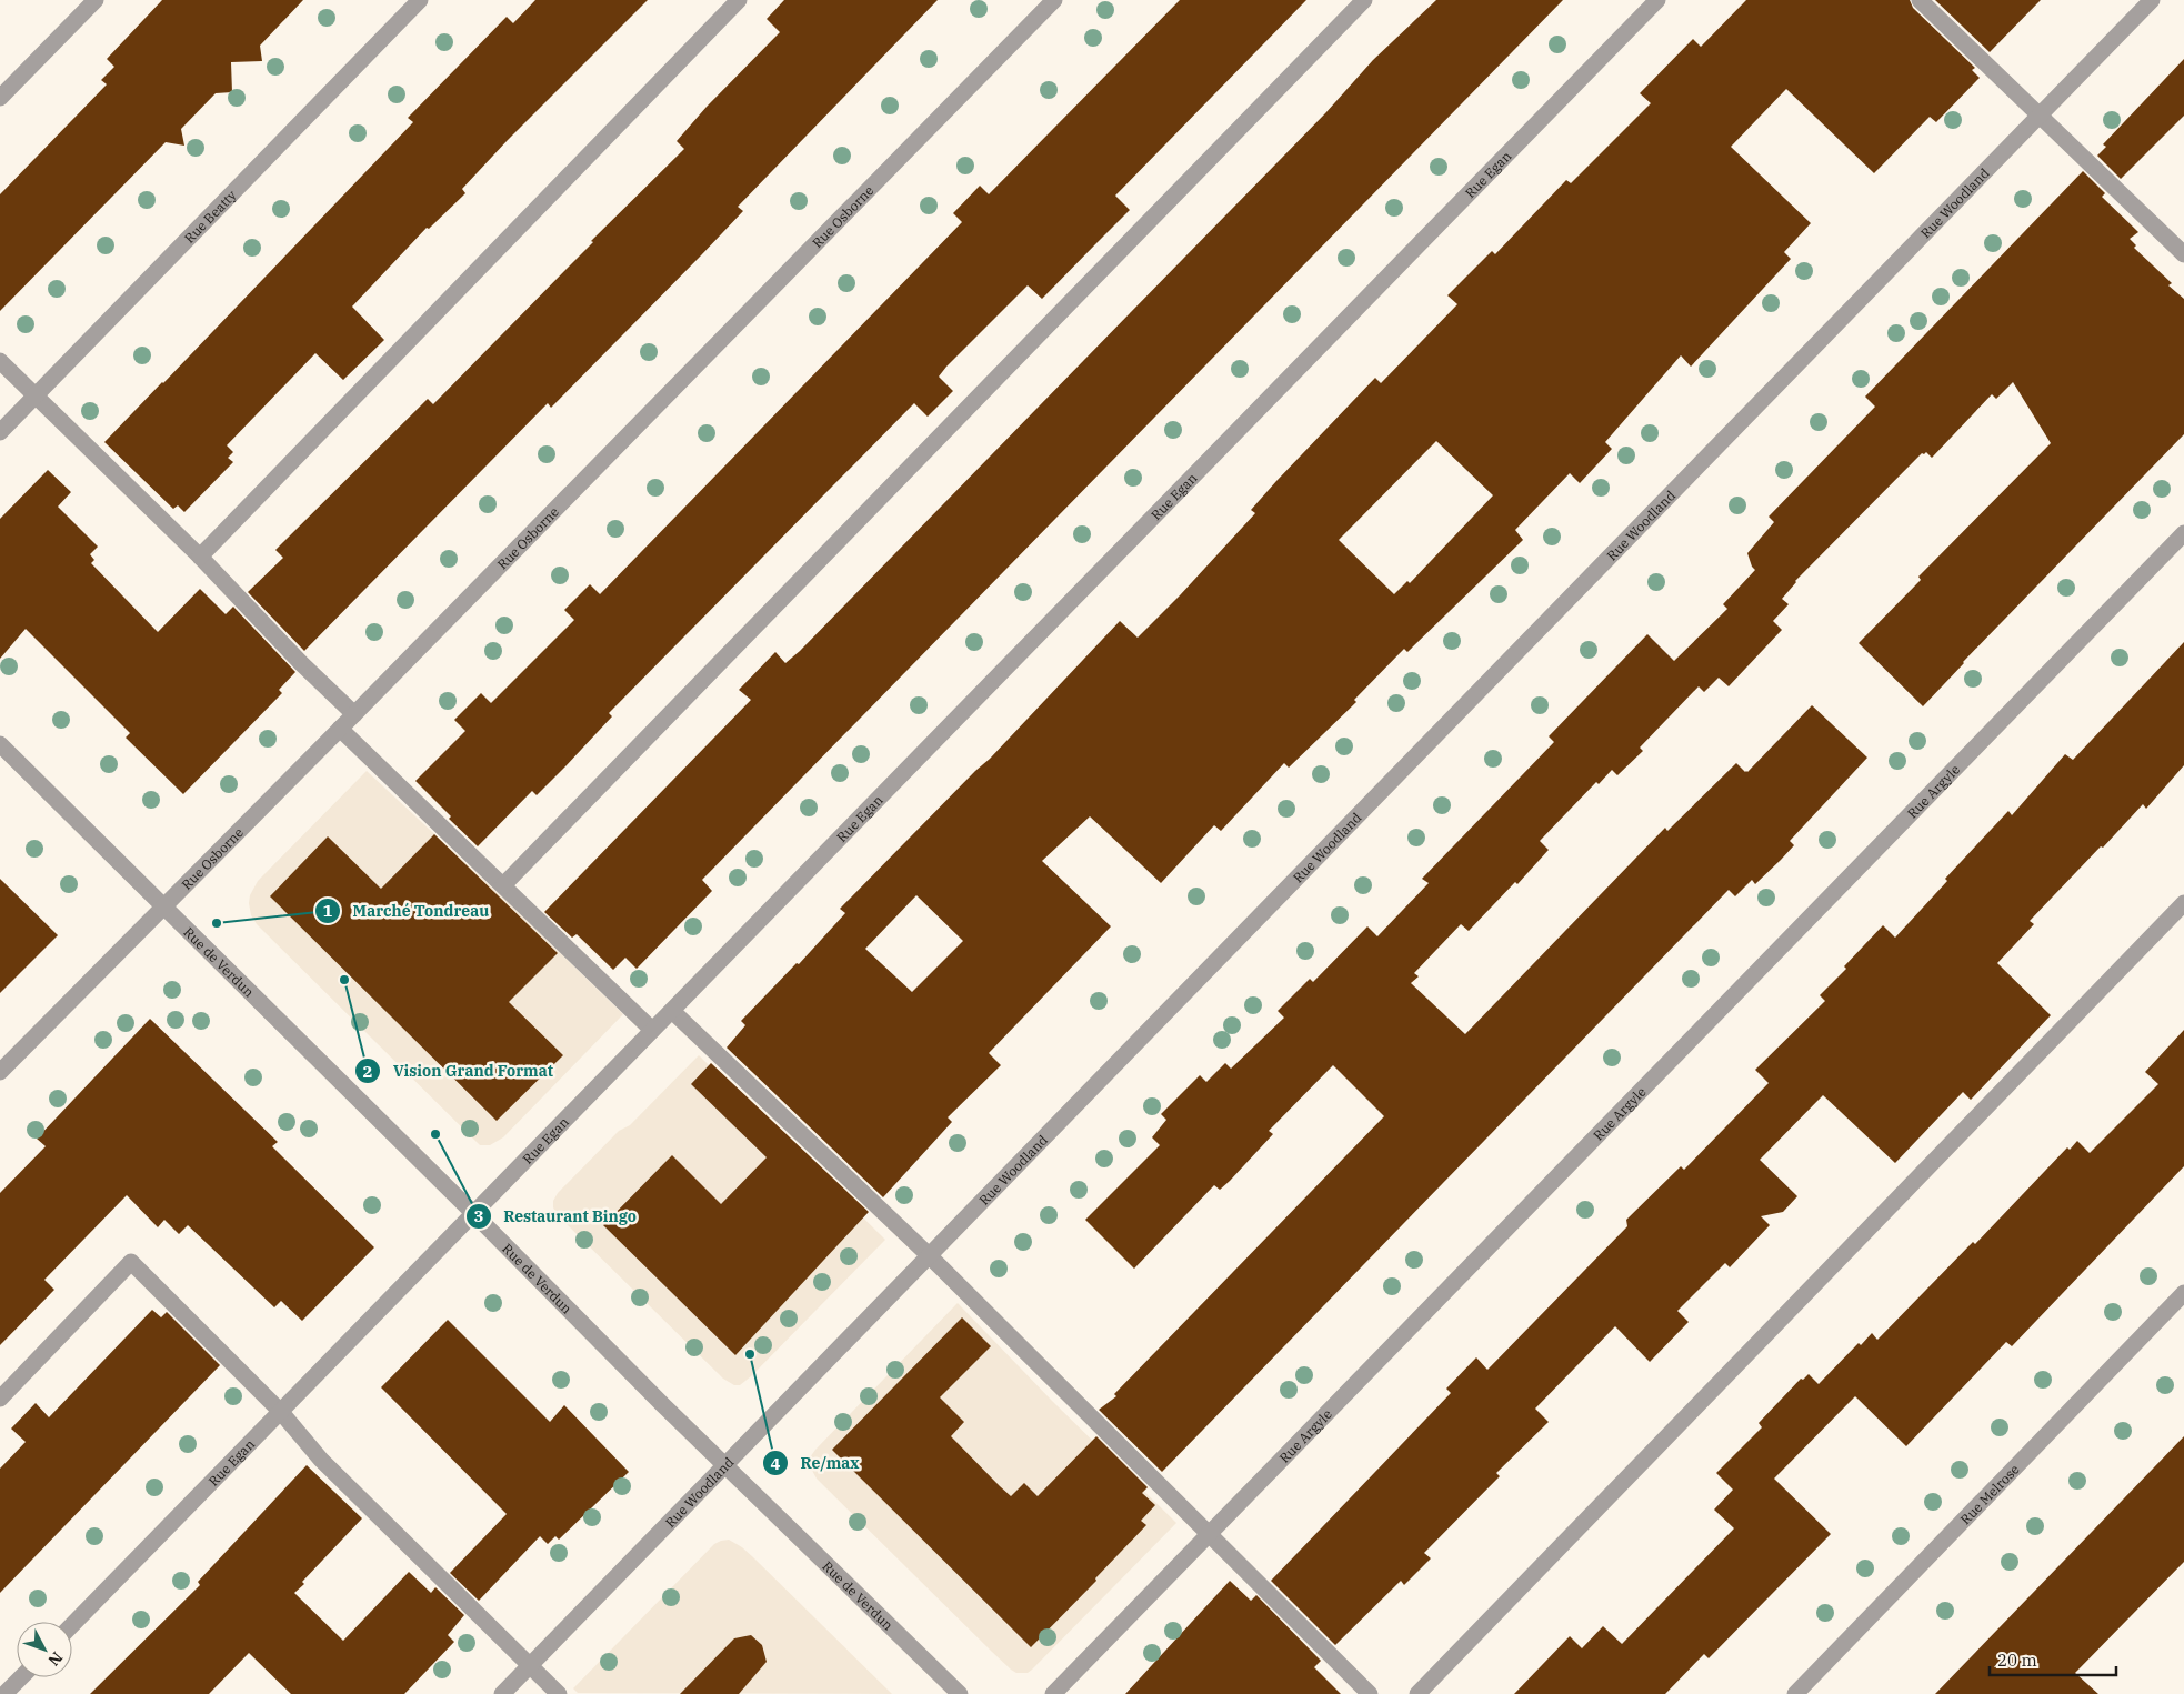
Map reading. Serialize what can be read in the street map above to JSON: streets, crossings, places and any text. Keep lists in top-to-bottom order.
{
  "streets": {
    "street": [
      "Rue Egan",
      "Rue Woodland",
      "Rue Beatty",
      "Rue Osborne",
      "Rue Argyle",
      "Rue de Verdun",
      "Rue Melrose"
    ]
  },
  "crossings": [
    ["Rue Egan", "Rue de Verdun"],
    ["Rue Woodland", "Rue de Verdun"],
    ["Rue Osborne", "Rue de Verdun"]
  ],
  "places": [
    "Marché Tondreau",
    "Vision Grand Format",
    "Restaurant Bingo",
    "Re/max"
  ],
  "scale_bar": "20 m",
  "north": "bottom right"
}
